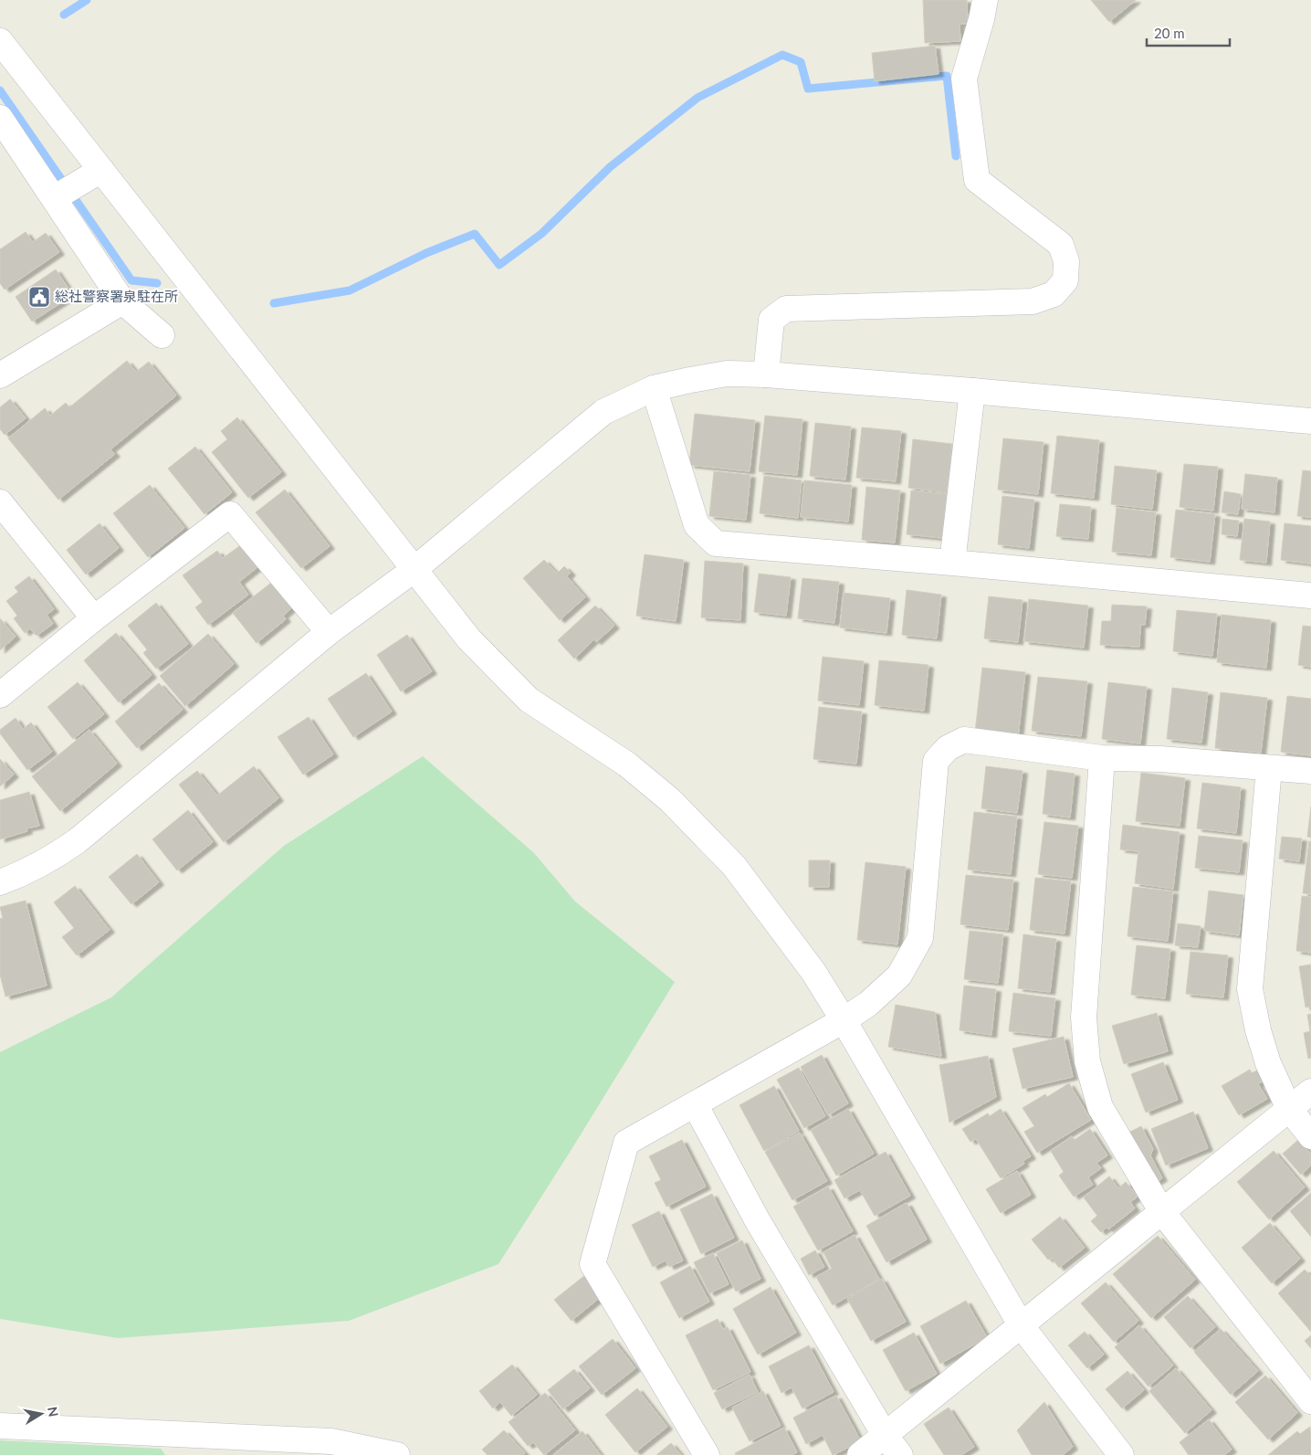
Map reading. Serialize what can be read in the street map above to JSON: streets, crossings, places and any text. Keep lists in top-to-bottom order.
{
  "places": {
    "public building": ["総社警察署泉駐在所"]
  },
  "scale_bar": "20 m",
  "north": "right"
}
